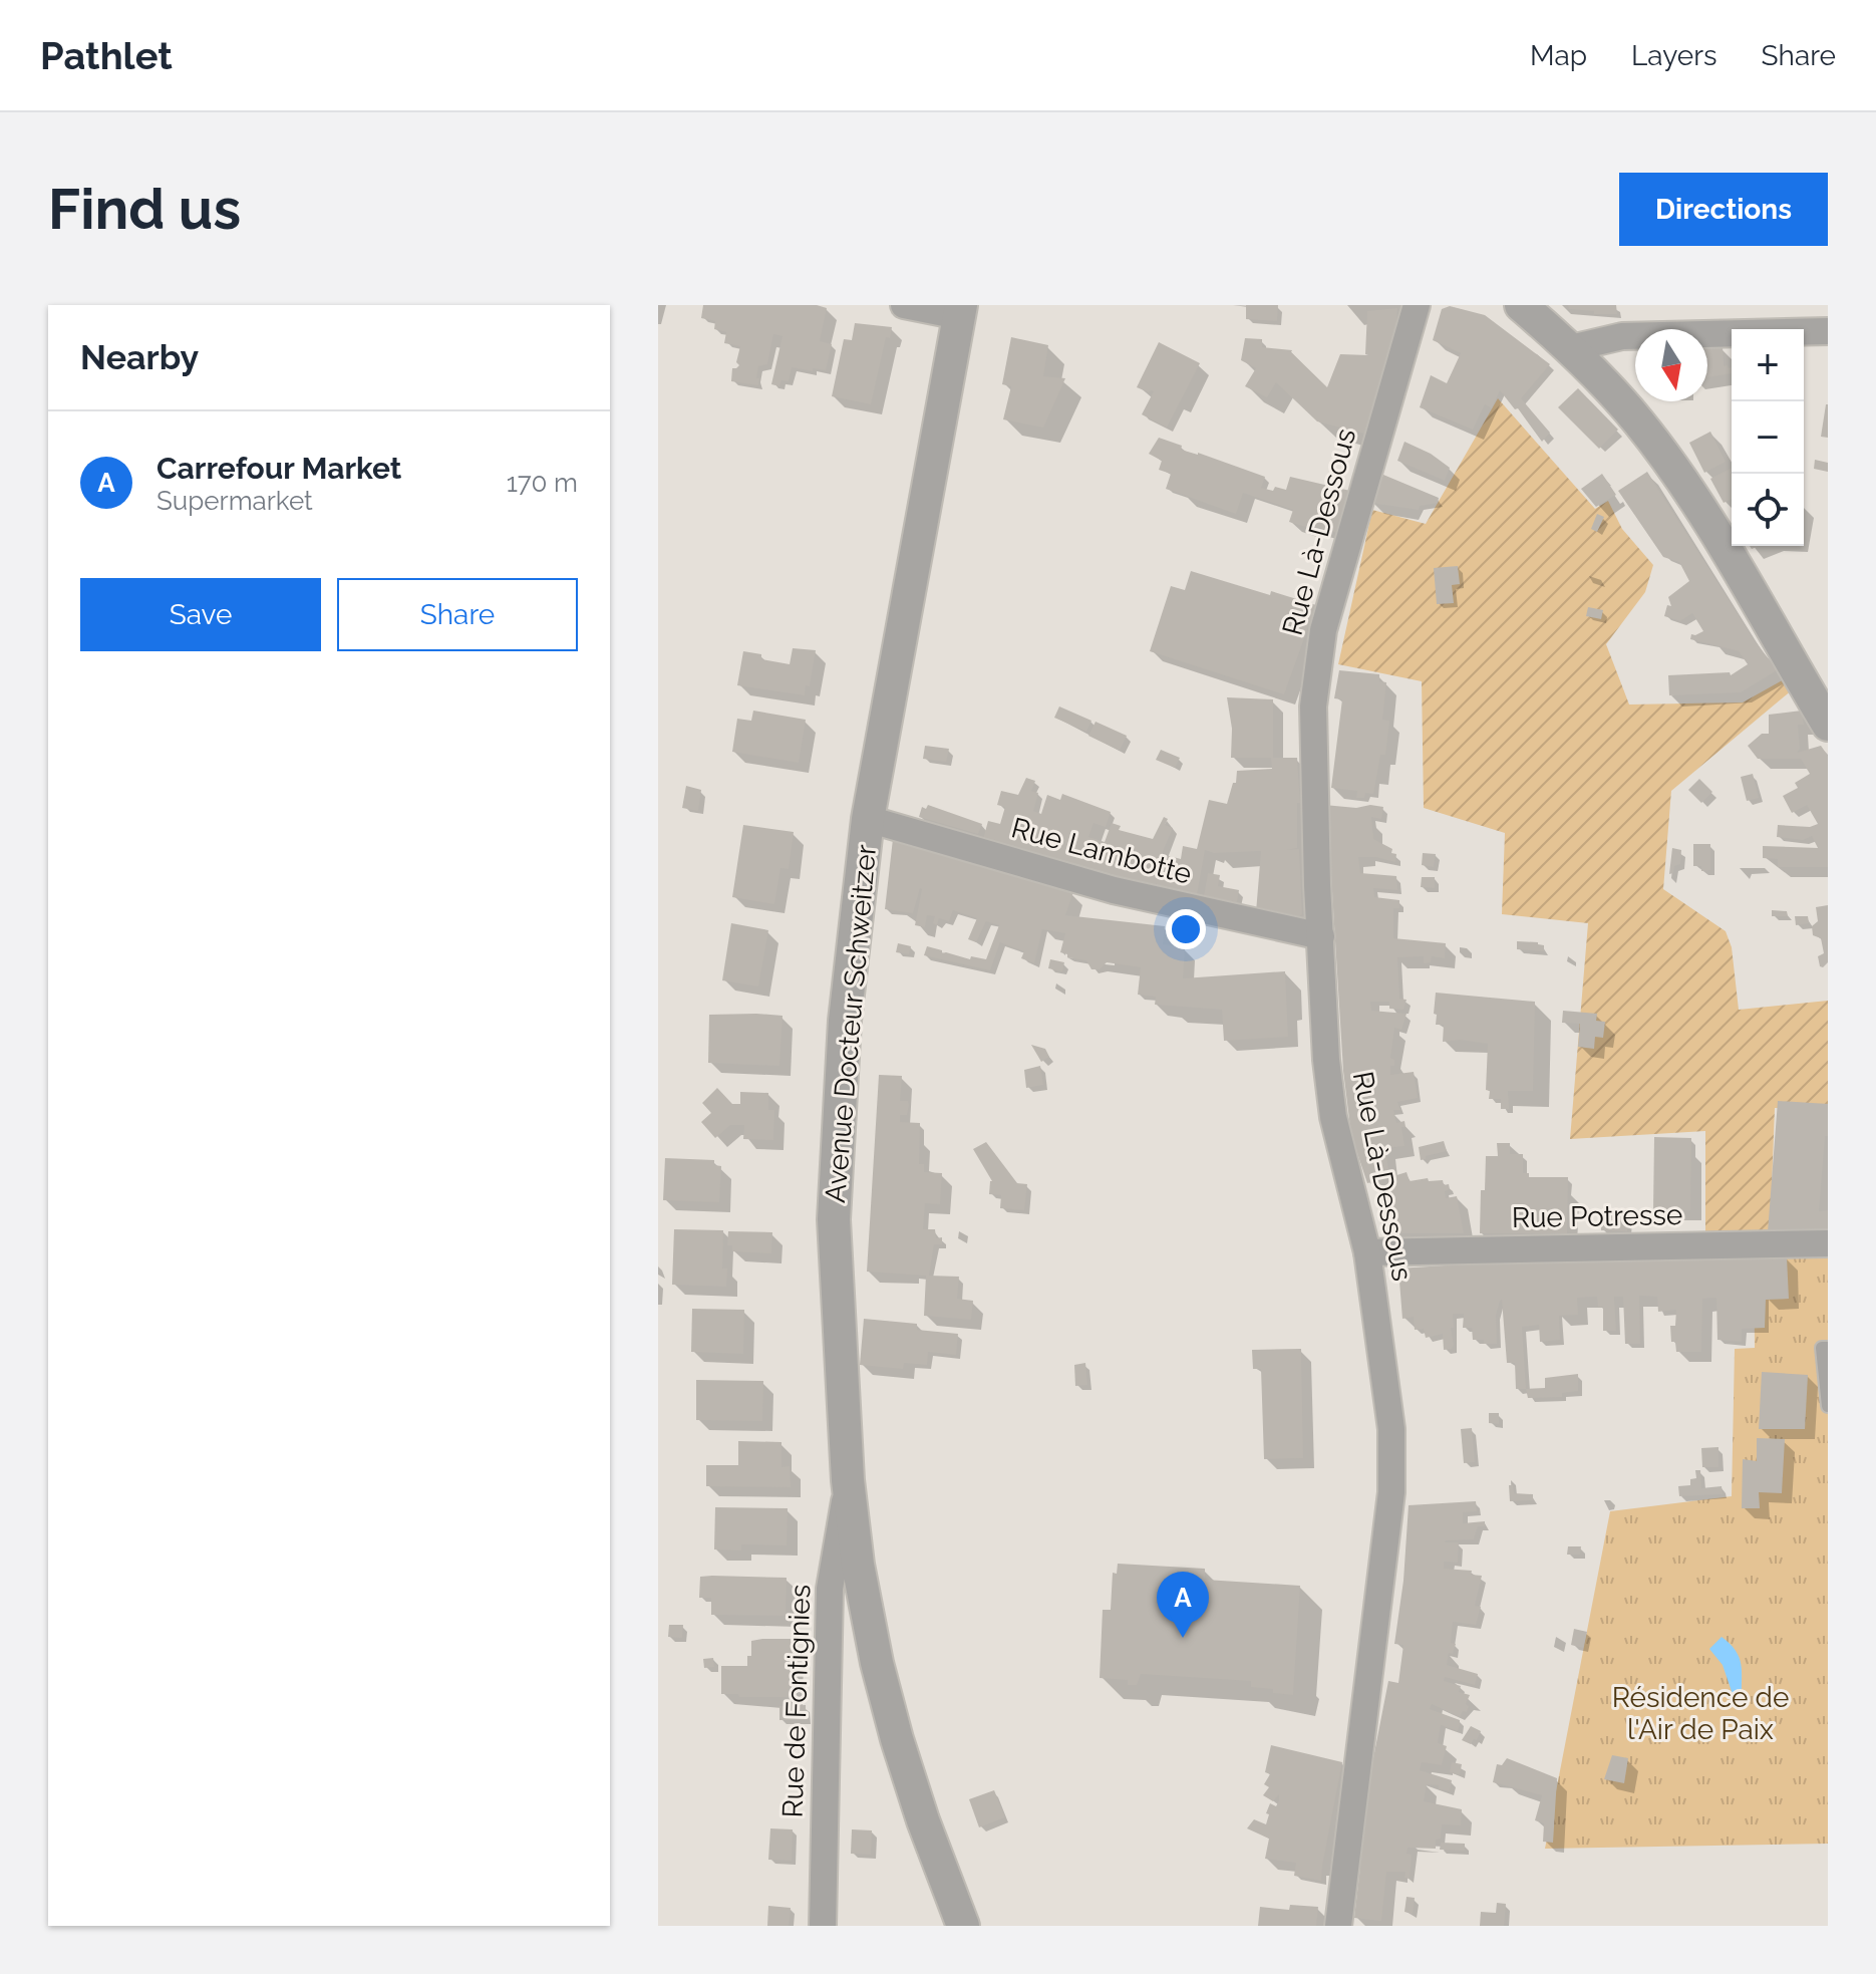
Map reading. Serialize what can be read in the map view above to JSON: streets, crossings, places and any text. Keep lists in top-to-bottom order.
{
  "streets": {
    "street": [
      "Rue Là-Dessous",
      "Rue Lambotte",
      "Avenue Docteur Schweitzer",
      "Rue Potresse",
      "Rue de Fontignies"
    ]
  },
  "crossings": [
    ["Rue Là-Dessous", "Rue Lambotte"],
    ["Rue Là-Dessous", "Rue Potresse"],
    ["Rue Lambotte", "Avenue Docteur Schweitzer"],
    ["Avenue Docteur Schweitzer", "Rue de Fontignies"]
  ],
  "parks": ["Résidence de l'Air de Paix"],
  "north": "bottom",
  "page": {
    "header": "Pathlet",
    "nav": ["Map", "Layers", "Share"],
    "buttons": [
      "Directions",
      ["Save", "Share"]
    ],
    "title": "Find us",
    "heading": "Nearby",
    "map_buttons": ["+", "−"],
    "list": [
      {
        "mark": "A",
        "name": "Carrefour Market",
        "note": "Supermarket",
        "value": "170 m"
      }
    ],
    "pins": "A"
  }
}
